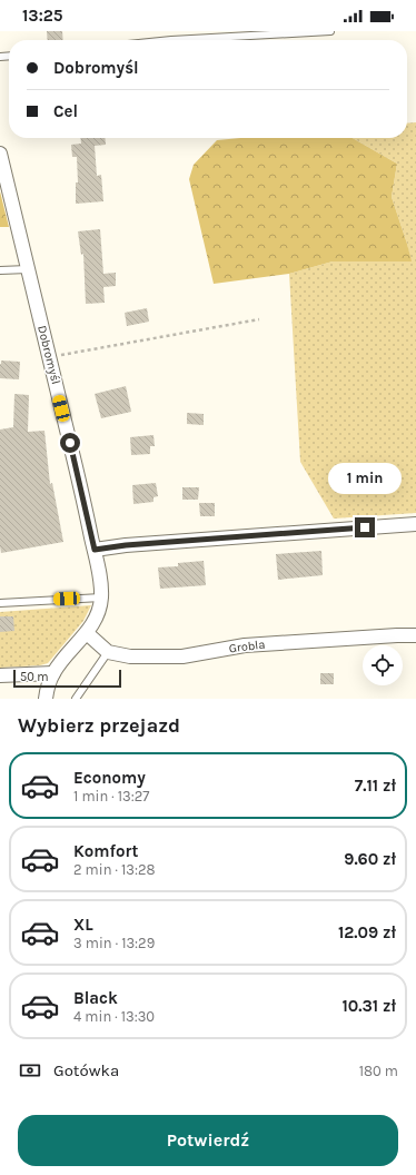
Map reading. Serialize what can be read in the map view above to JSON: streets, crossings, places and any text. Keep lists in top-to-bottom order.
{
  "streets": {
    "street": ["Dobromyśl", "Grobla"]
  },
  "scale_bar": "50 m",
  "page": {
    "status": "13:25",
    "banner": ["Dobromyśl", "Cel"],
    "bubble": "1 min",
    "scale": "50 m",
    "heading": "Wybierz przejazd",
    "list": [
      {
        "name": "Economy",
        "note": "1 min · 13:27",
        "value": "7.11 zł"
      },
      {
        "name": "Komfort",
        "note": "2 min · 13:28",
        "value": "9.60 zł"
      },
      {
        "name": "XL",
        "note": "3 min · 13:29",
        "value": "12.09 zł"
      },
      {
        "name": "Black",
        "note": "4 min · 13:30",
        "value": "10.31 zł"
      }
    ],
    "pay": ["Gotówka", "180 m"],
    "buttons": "Potwierdź"
  }
}
